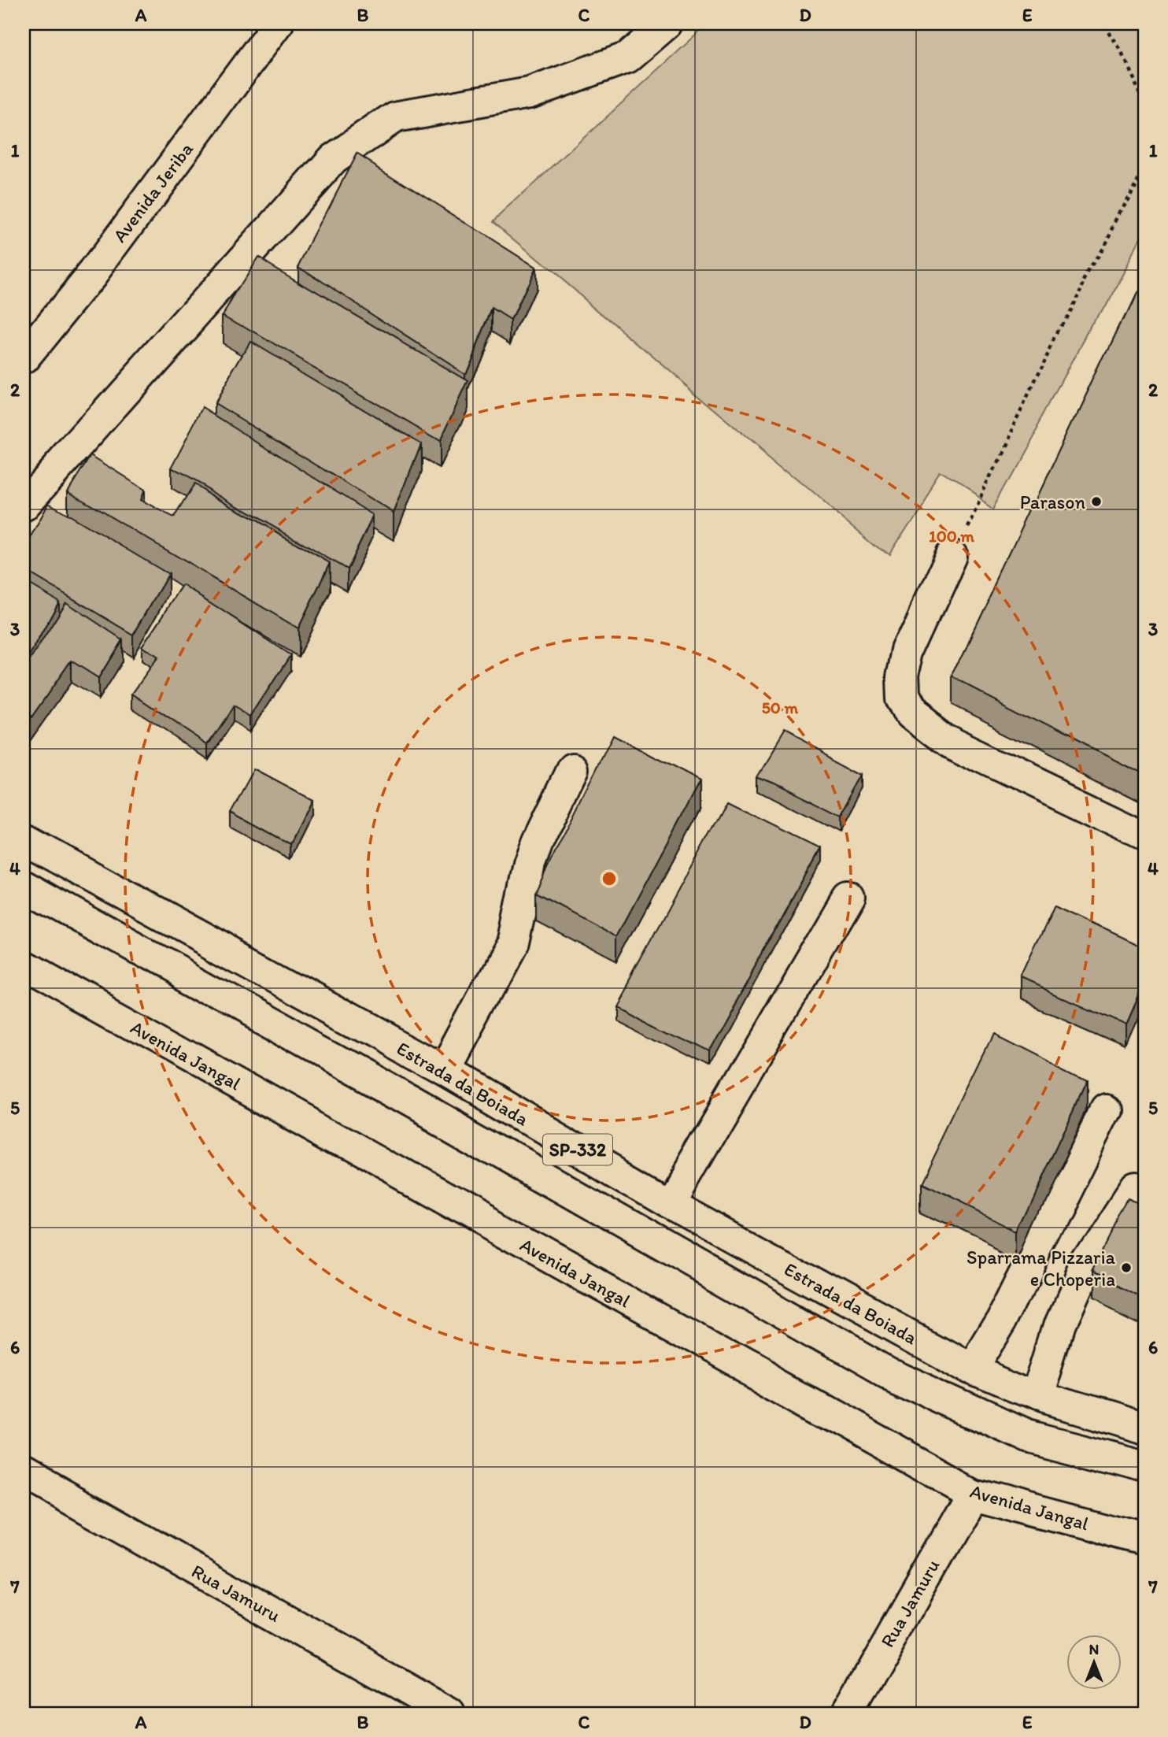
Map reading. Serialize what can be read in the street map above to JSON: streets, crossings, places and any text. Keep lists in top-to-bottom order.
{
  "streets": {
    "street": [
      "Avenida Jeriba",
      "Avenida Jangal",
      "Estrada da Boiada",
      "SP-332",
      "Rua Jamuru"
    ]
  },
  "crossings": [
    ["Avenida Jangal", "Rua Jamuru"]
  ],
  "places": ["Parason", "Sparrama Pizzaria e Choperia"],
  "north": "top",
  "grid": {
    "columns": [
      "A",
      "B",
      "C",
      "D",
      "E"
    ],
    "rows": [
      "1",
      "2",
      "3",
      "4",
      "5",
      "6",
      "7"
    ]
  },
  "rings": ["100 m", "50 m"]
}
